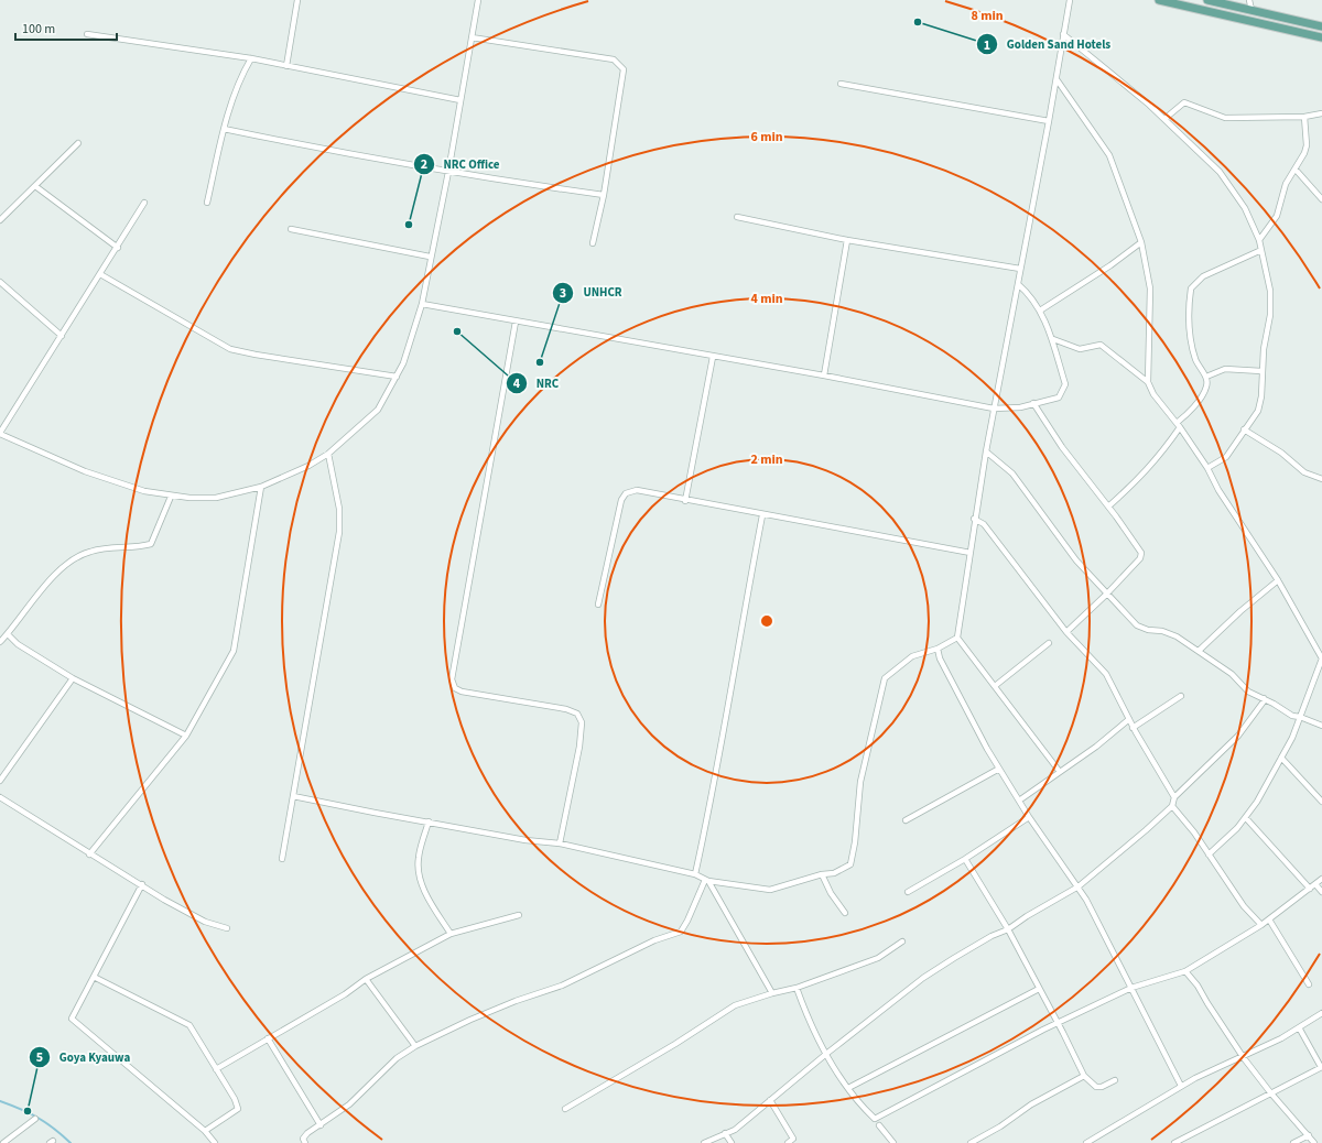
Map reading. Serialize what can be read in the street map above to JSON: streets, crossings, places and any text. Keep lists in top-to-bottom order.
{
  "places": [
    "Golden Sand Hotels",
    "NRC Office",
    "NRC",
    "UNHCR",
    "Goya Kyauwa"
  ],
  "scale_bar": "100 m",
  "rings": [
    "8 min",
    "6 min",
    "4 min",
    "2 min"
  ]
}
